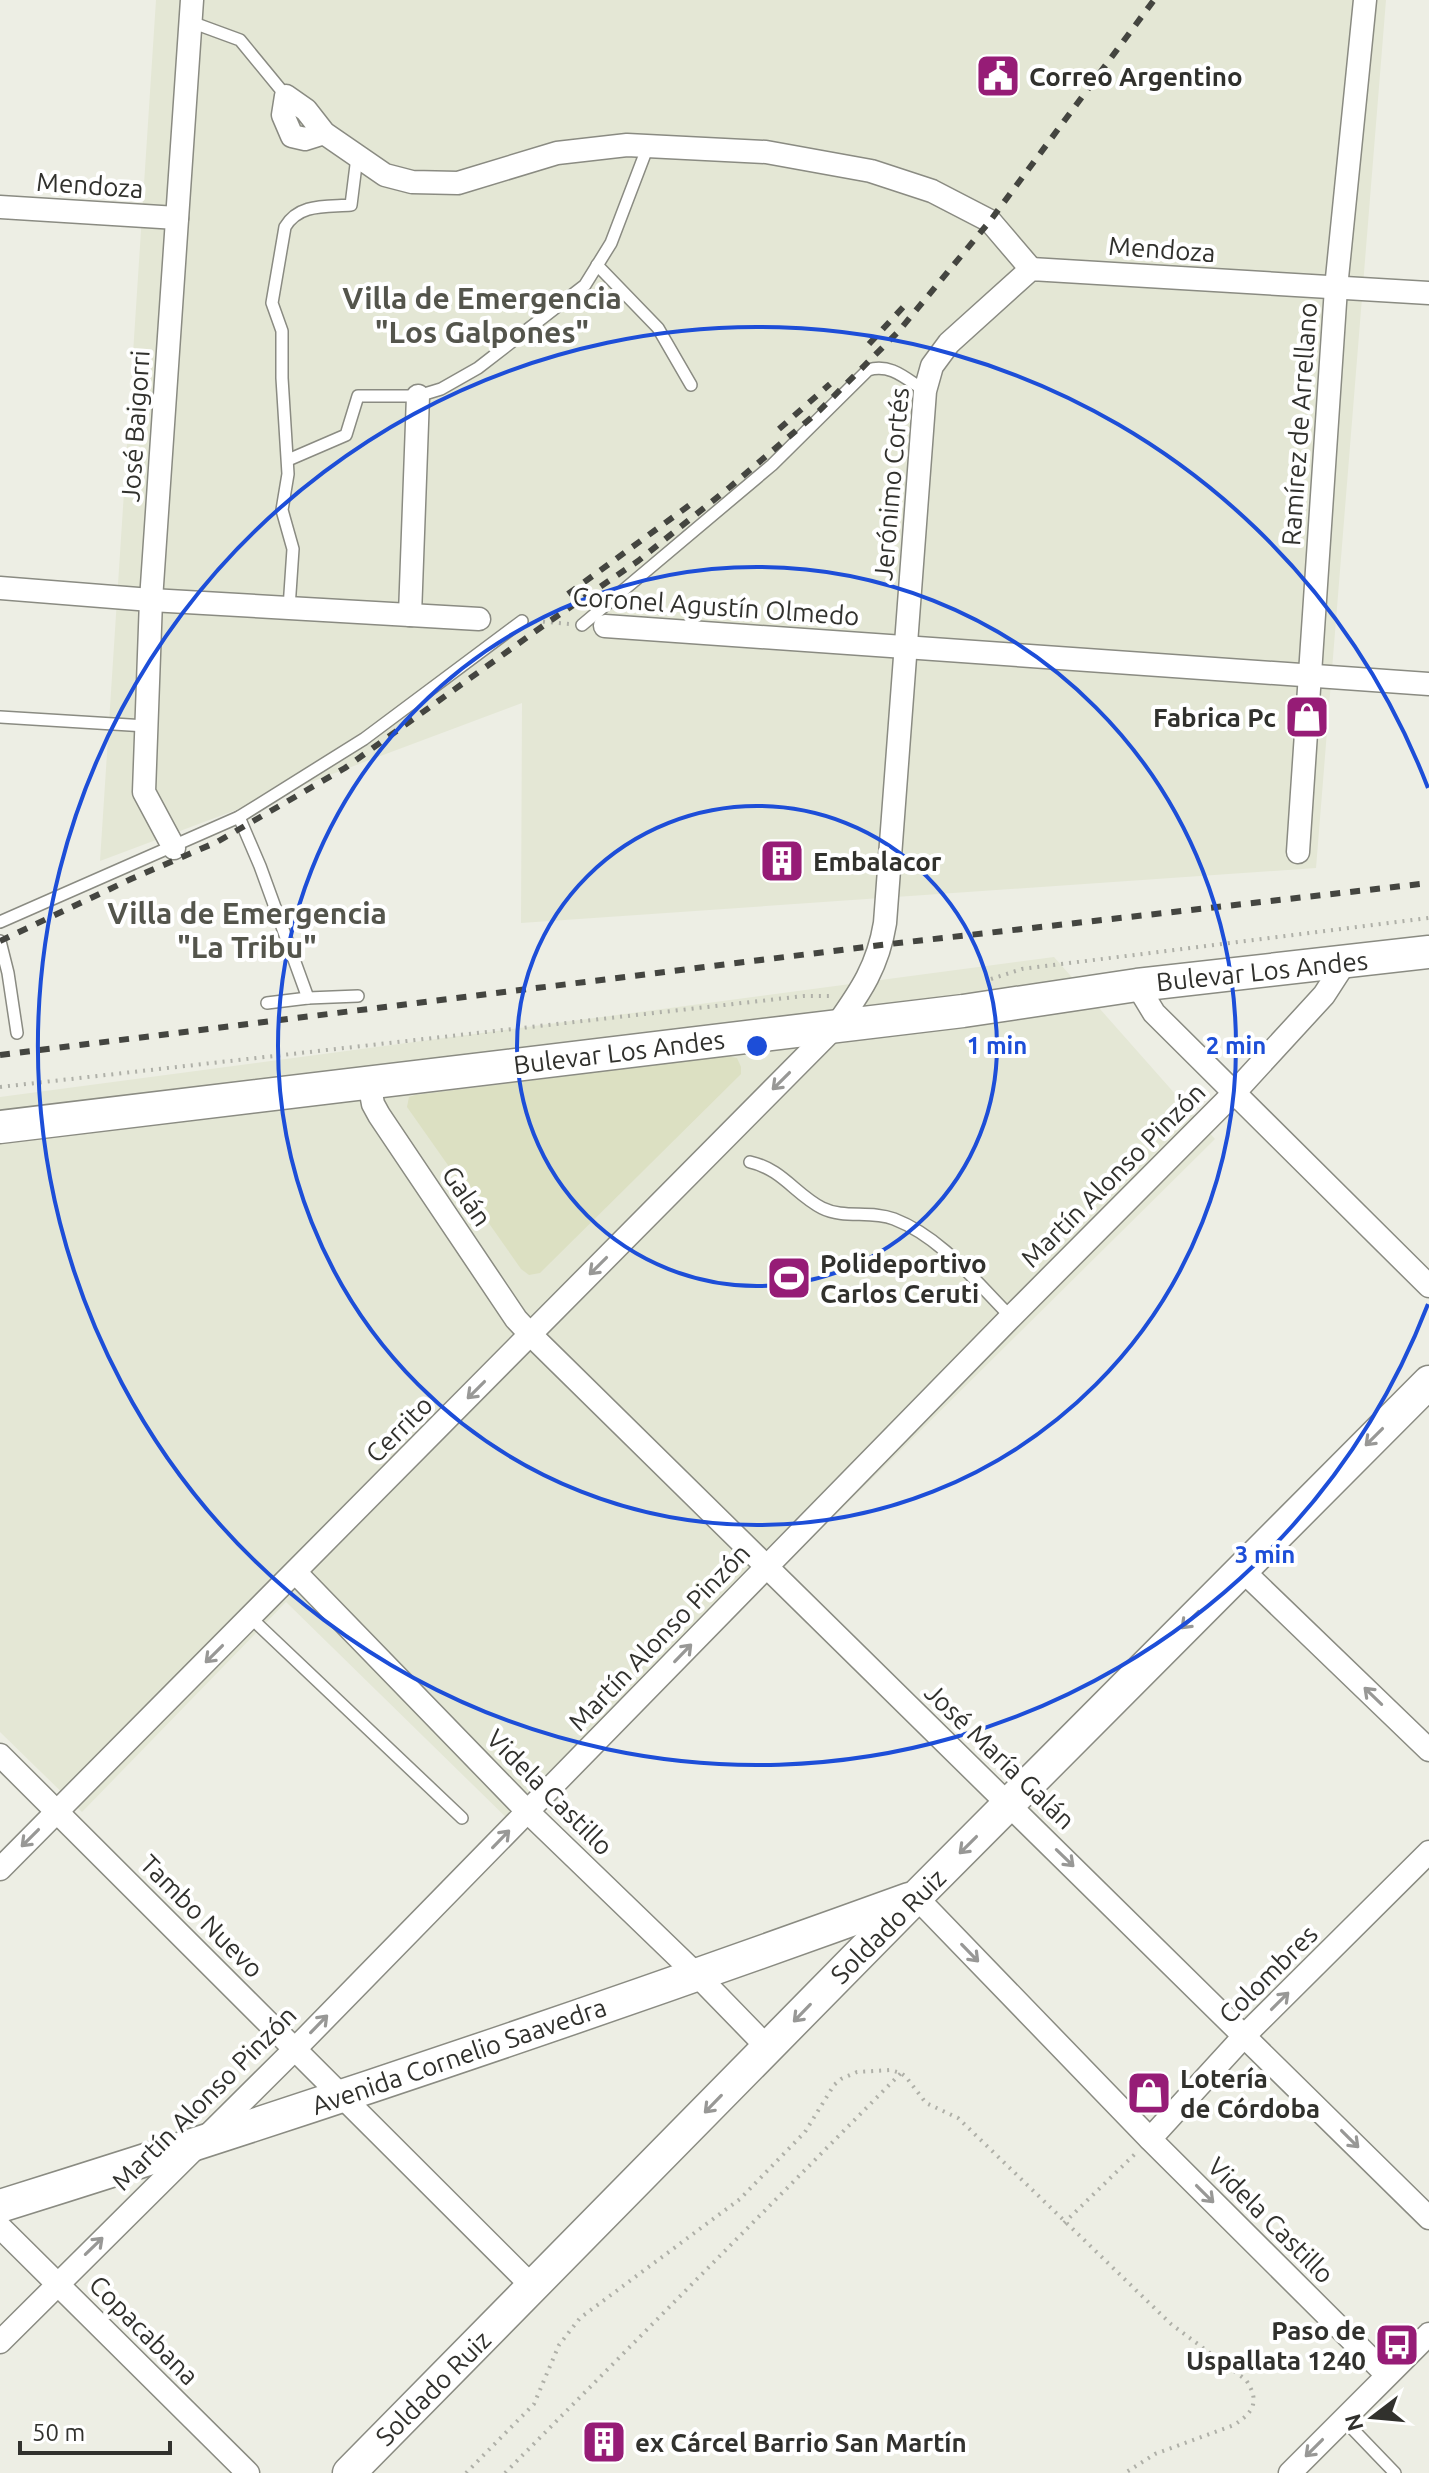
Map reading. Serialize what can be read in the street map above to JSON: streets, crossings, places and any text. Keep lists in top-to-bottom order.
{
  "streets": {
    "main road": ["Bulevar Los Andes", "Soldado Ruiz", "Avenida Cornelio Saavedra"],
    "street": [
      "Mendoza",
      "Ramírez de Arrellano",
      "José Baigorri",
      "Jerónimo Cortés",
      "Coronel Agustín Olmedo",
      "Martín Alonso Pinzón",
      "Galán",
      "Cerrito",
      "José María Galán",
      "Videla Castillo",
      "Tambo Nuevo",
      "Colombres",
      "Copacabana"
    ]
  },
  "crossings": [
    ["Mendoza", "Ramírez de Arrellano"],
    ["Mendoza", "José Baigorri"],
    ["Mendoza", "Jerónimo Cortés"],
    ["Ramírez de Arrellano", "Coronel Agustín Olmedo"],
    ["Jerónimo Cortés", "Coronel Agustín Olmedo"],
    ["Jerónimo Cortés", "Bulevar Los Andes"],
    ["Jerónimo Cortés", "Cerrito"],
    ["Bulevar Los Andes", "Martín Alonso Pinzón"],
    ["Bulevar Los Andes", "Galán"],
    ["Bulevar Los Andes", "Cerrito"],
    ["Martín Alonso Pinzón", "José María Galán"],
    ["Martín Alonso Pinzón", "Videla Castillo"],
    ["Martín Alonso Pinzón", "Tambo Nuevo"],
    ["Martín Alonso Pinzón", "Avenida Cornelio Saavedra"],
    ["Martín Alonso Pinzón", "Copacabana"],
    ["Galán", "Cerrito"],
    ["Galán", "José María Galán"],
    ["Cerrito", "José María Galán"],
    ["Cerrito", "Videla Castillo"],
    ["Cerrito", "Tambo Nuevo"],
    ["José María Galán", "Soldado Ruiz"],
    ["José María Galán", "Colombres"],
    ["Videla Castillo", "Soldado Ruiz"],
    ["Videla Castillo", "Colombres"],
    ["Videla Castillo", "Avenida Cornelio Saavedra"],
    ["Tambo Nuevo", "Soldado Ruiz"],
    ["Tambo Nuevo", "Avenida Cornelio Saavedra"],
    ["Soldado Ruiz", "Avenida Cornelio Saavedra"]
  ],
  "one_way": [
    "Martín Alonso Pinzón",
    "Cerrito",
    "José María Galán",
    "Videla Castillo",
    "Soldado Ruiz",
    "Colombres"
  ],
  "districts": ["Villa de Emergencia \"Los Galpones\"", "Villa de Emergencia \"La Tribu\""],
  "places": {
    "public building": ["Correo Argentino"],
    "shop": ["Fabrica Pc", "Lotería de Córdoba"],
    "building": ["Embalacor", "ex Cárcel Barrio San Martín"],
    "sports": ["Polideportivo Carlos Ceruti"],
    "bus stop": ["Paso de Uspallata 1240"]
  },
  "scale_bar": "50 m",
  "north": "left",
  "rings": ["1 min", "2 min", "3 min"]
}
